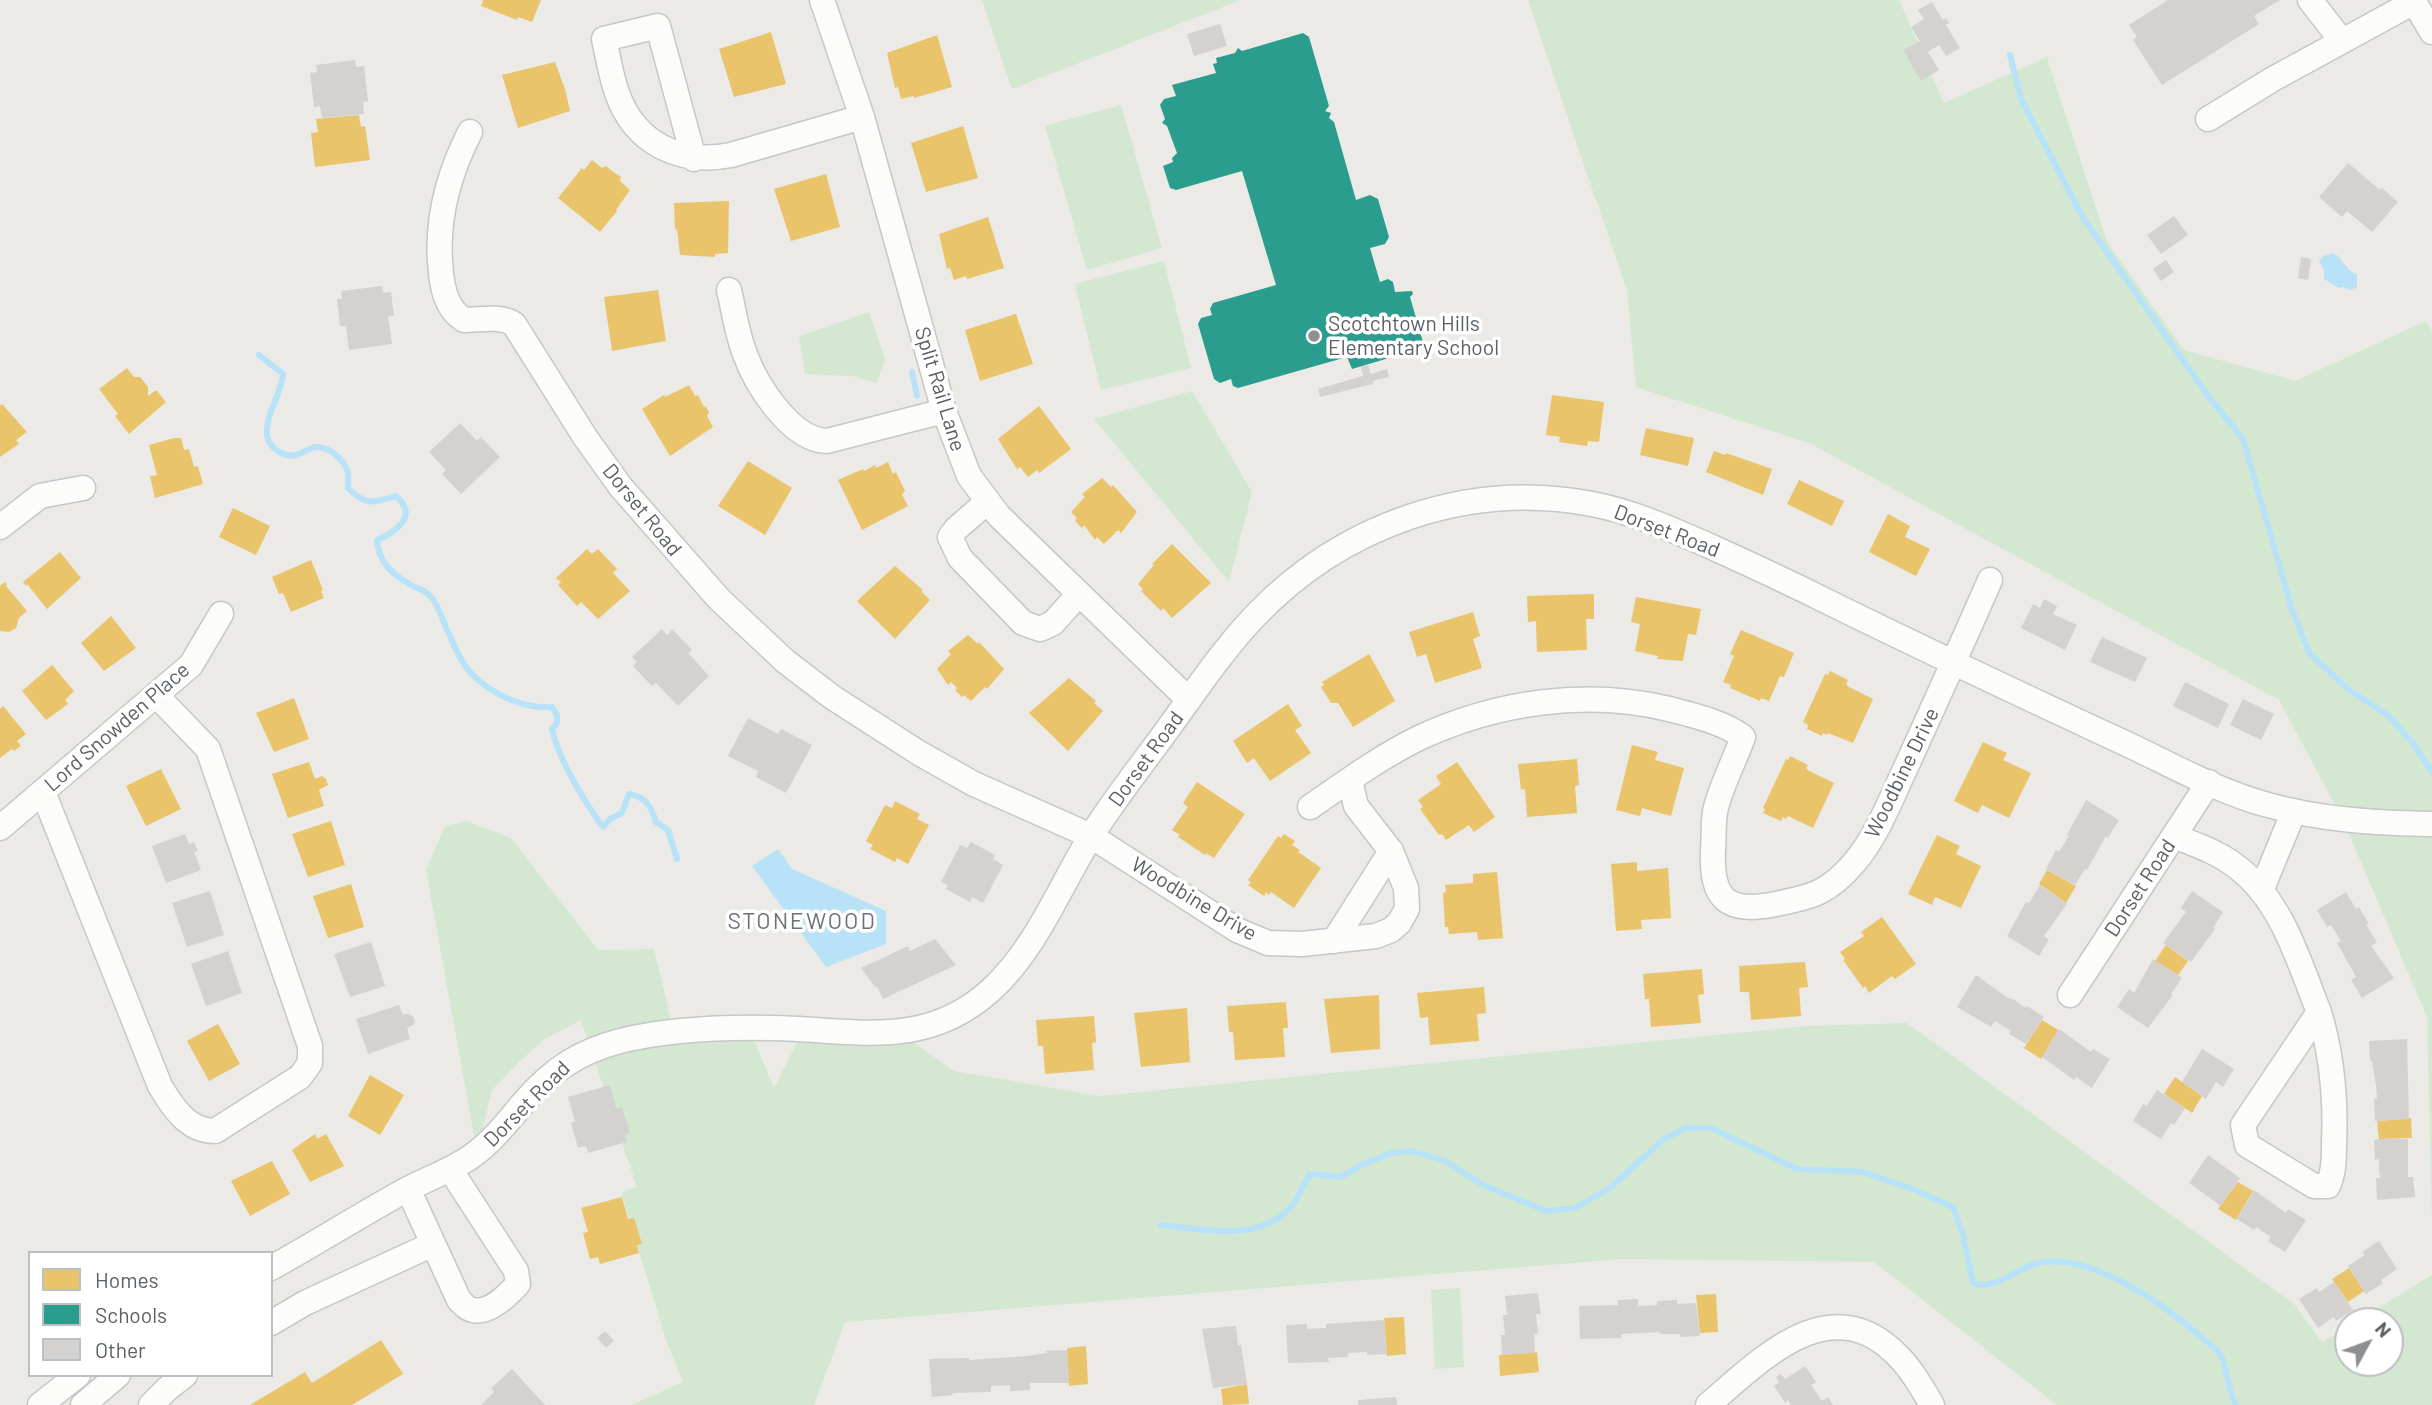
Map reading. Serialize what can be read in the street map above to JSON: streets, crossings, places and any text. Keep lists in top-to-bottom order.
{
  "streets": {
    "street": [
      "Split Rail Lane",
      "Dorset Road",
      "Lord Snowden Place",
      "Woodbine Drive"
    ]
  },
  "crossings": [
    ["Split Rail Lane", "Dorset Road"],
    ["Dorset Road", "Woodbine Drive"]
  ],
  "districts": ["STONEWOOD"],
  "places": ["Scotchtown Hills Elementary School"],
  "legend": ["Homes", "Schools", "Other"],
  "north": "top right"
}
